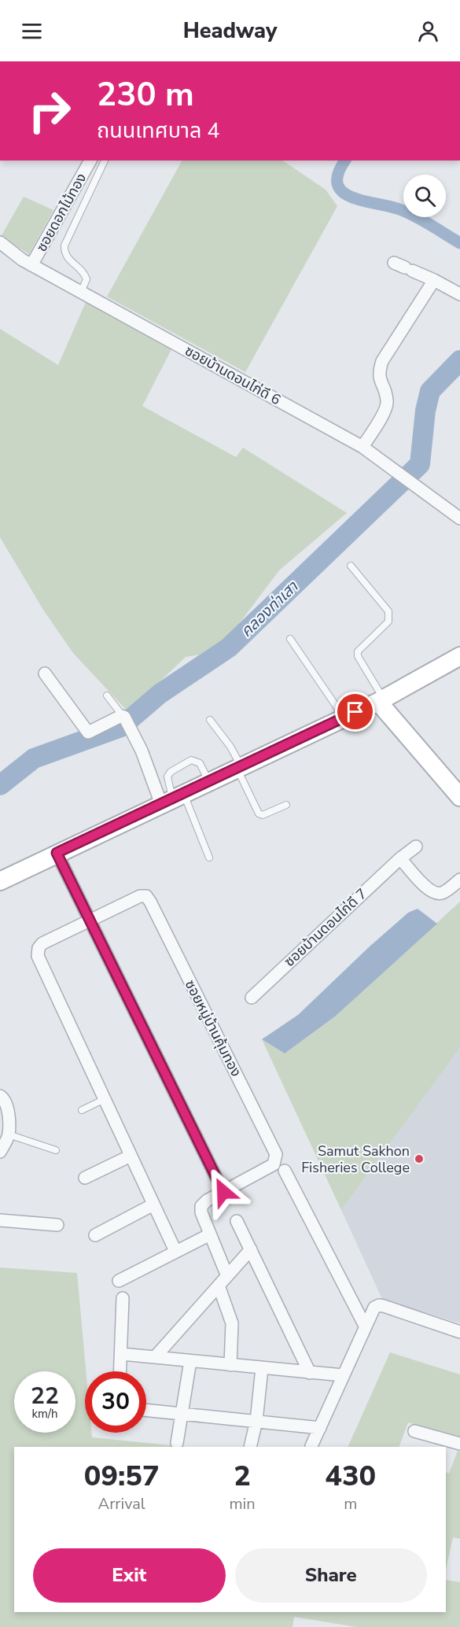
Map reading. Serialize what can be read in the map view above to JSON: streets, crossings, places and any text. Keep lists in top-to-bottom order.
{
  "streets": {
    "street": [
      "ซอยดอกไม้ทอง",
      "ซอยบ้านดอนไก่ดี 6",
      "ซอยบ้านดอนไก่ดี 7",
      "ซอยหมู่บ้านคุ้มทอง"
    ]
  },
  "crossings": [
    ["ซอยดอกไม้ทอง", "ซอยบ้านดอนไก่ดี 6"]
  ],
  "water": ["คลองท่าเสา"],
  "places": ["Samut Sakhon Fisheries College"],
  "page": {
    "header": "Headway",
    "turn": ["230 m", "ถนนเทศบาล 4"],
    "speed": "22 km/h",
    "limit": "30",
    "eta": [
      "09:57",
      "Arrival",
      "2",
      "min",
      "430",
      "m"
    ],
    "buttons": ["Exit", "Share"]
  }
}
